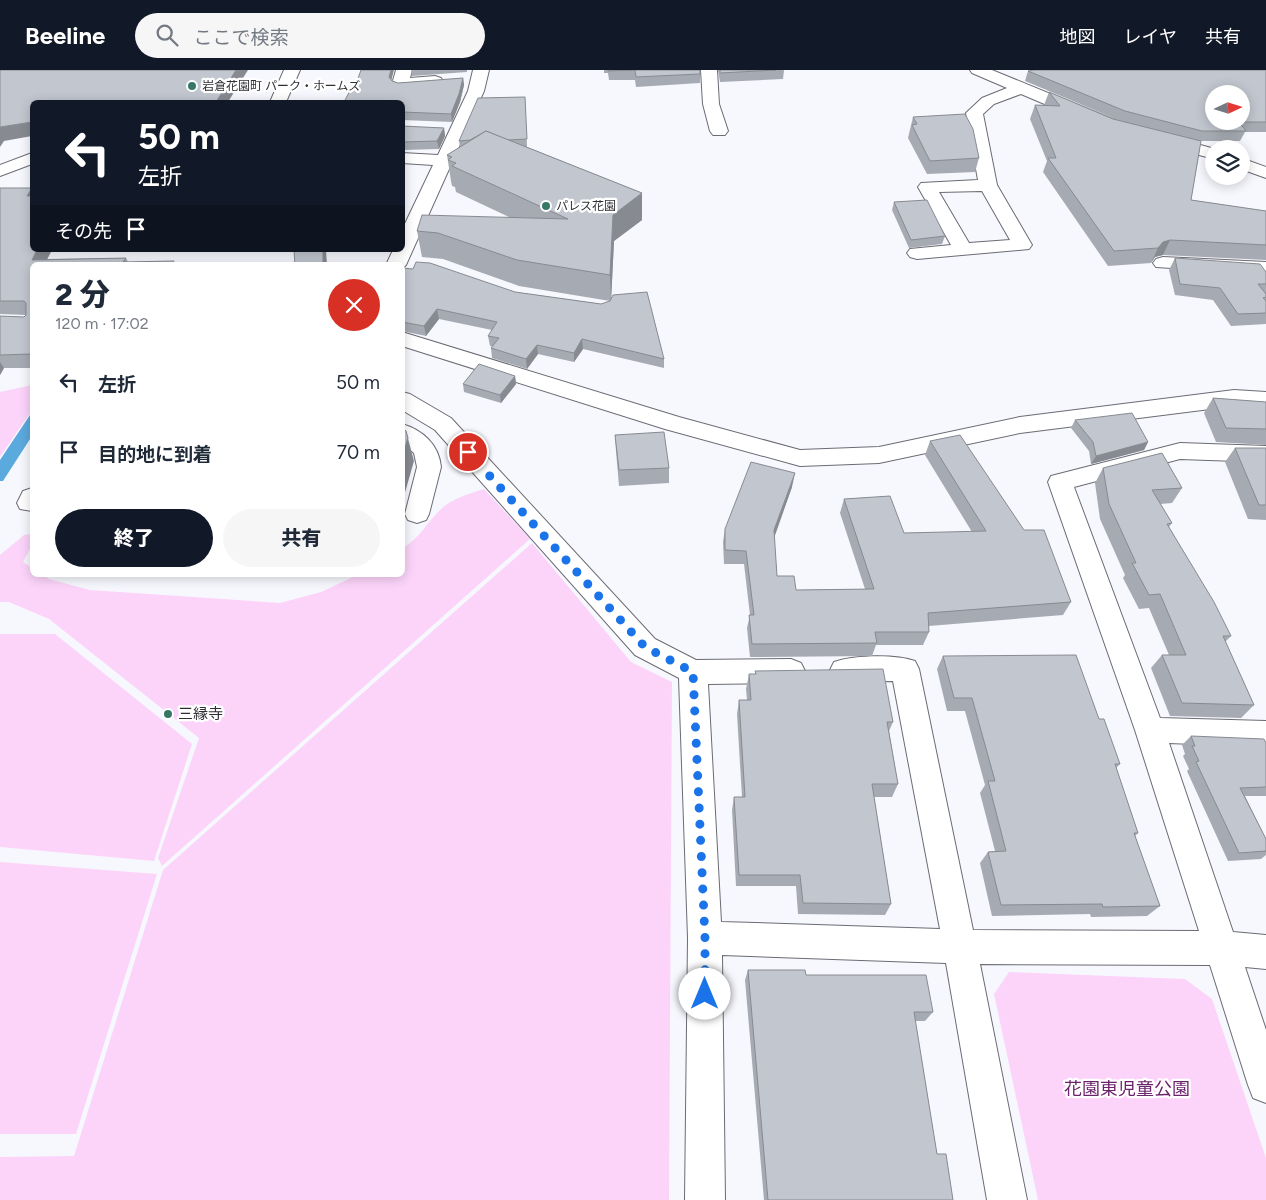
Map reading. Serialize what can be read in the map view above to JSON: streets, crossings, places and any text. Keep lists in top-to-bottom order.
{
  "parks": ["花園東児童公園"],
  "places": ["岩倉花園町 パーク・ホームズ", "パレス花園", "三縁寺"],
  "north": "right",
  "page": {
    "header": "Beeline",
    "search": "ここで検索",
    "nav": ["地図", "レイヤ", "共有"],
    "turn": ["50 m", "左折"],
    "then": "その先",
    "heading": ["2 分", "120 m · 17:02"],
    "list": [
      {
        "name": "左折",
        "value": "50 m"
      },
      {
        "name": "目的地に到着",
        "value": "70 m"
      }
    ],
    "buttons": ["終了", "共有"]
  }
}
